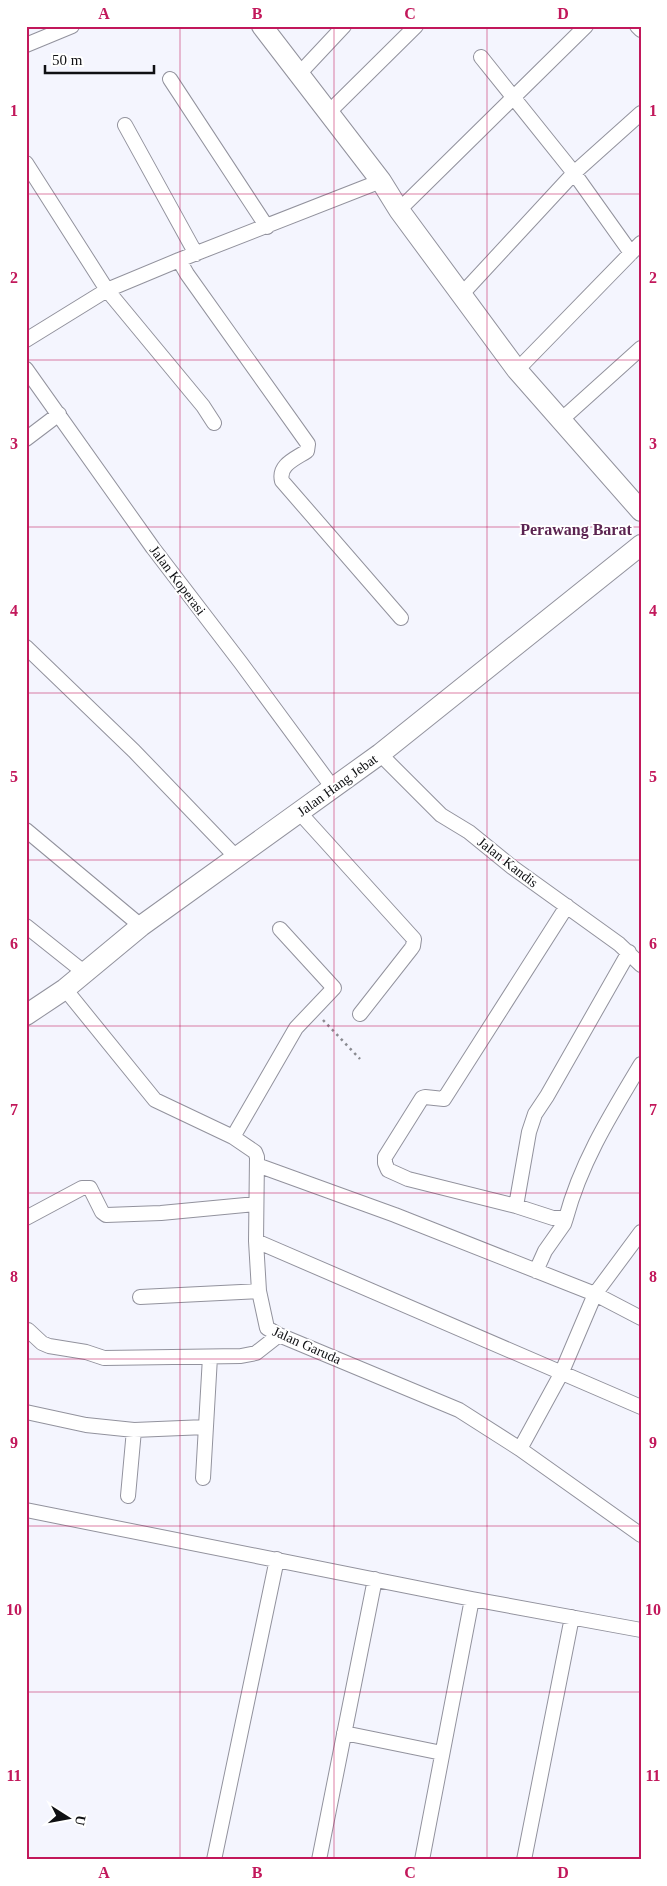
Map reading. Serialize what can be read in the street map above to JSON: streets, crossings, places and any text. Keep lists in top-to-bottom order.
{
  "streets": {
    "street": [
      "Jalan Koperasi",
      "Jalan Hang Jebat",
      "Jalan Kandis",
      "Jalan Garuda"
    ]
  },
  "crossings": [
    ["Jalan Koperasi", "Jalan Hang Jebat"],
    ["Jalan Hang Jebat", "Jalan Kandis"]
  ],
  "districts": ["Perawang Barat"],
  "scale_bar": "50 m",
  "north": "right",
  "grid": {
    "columns": [
      "A",
      "B",
      "C",
      "D"
    ],
    "rows": [
      "1",
      "2",
      "3",
      "4",
      "5",
      "6",
      "7",
      "8",
      "9",
      "10",
      "11"
    ]
  }
}
